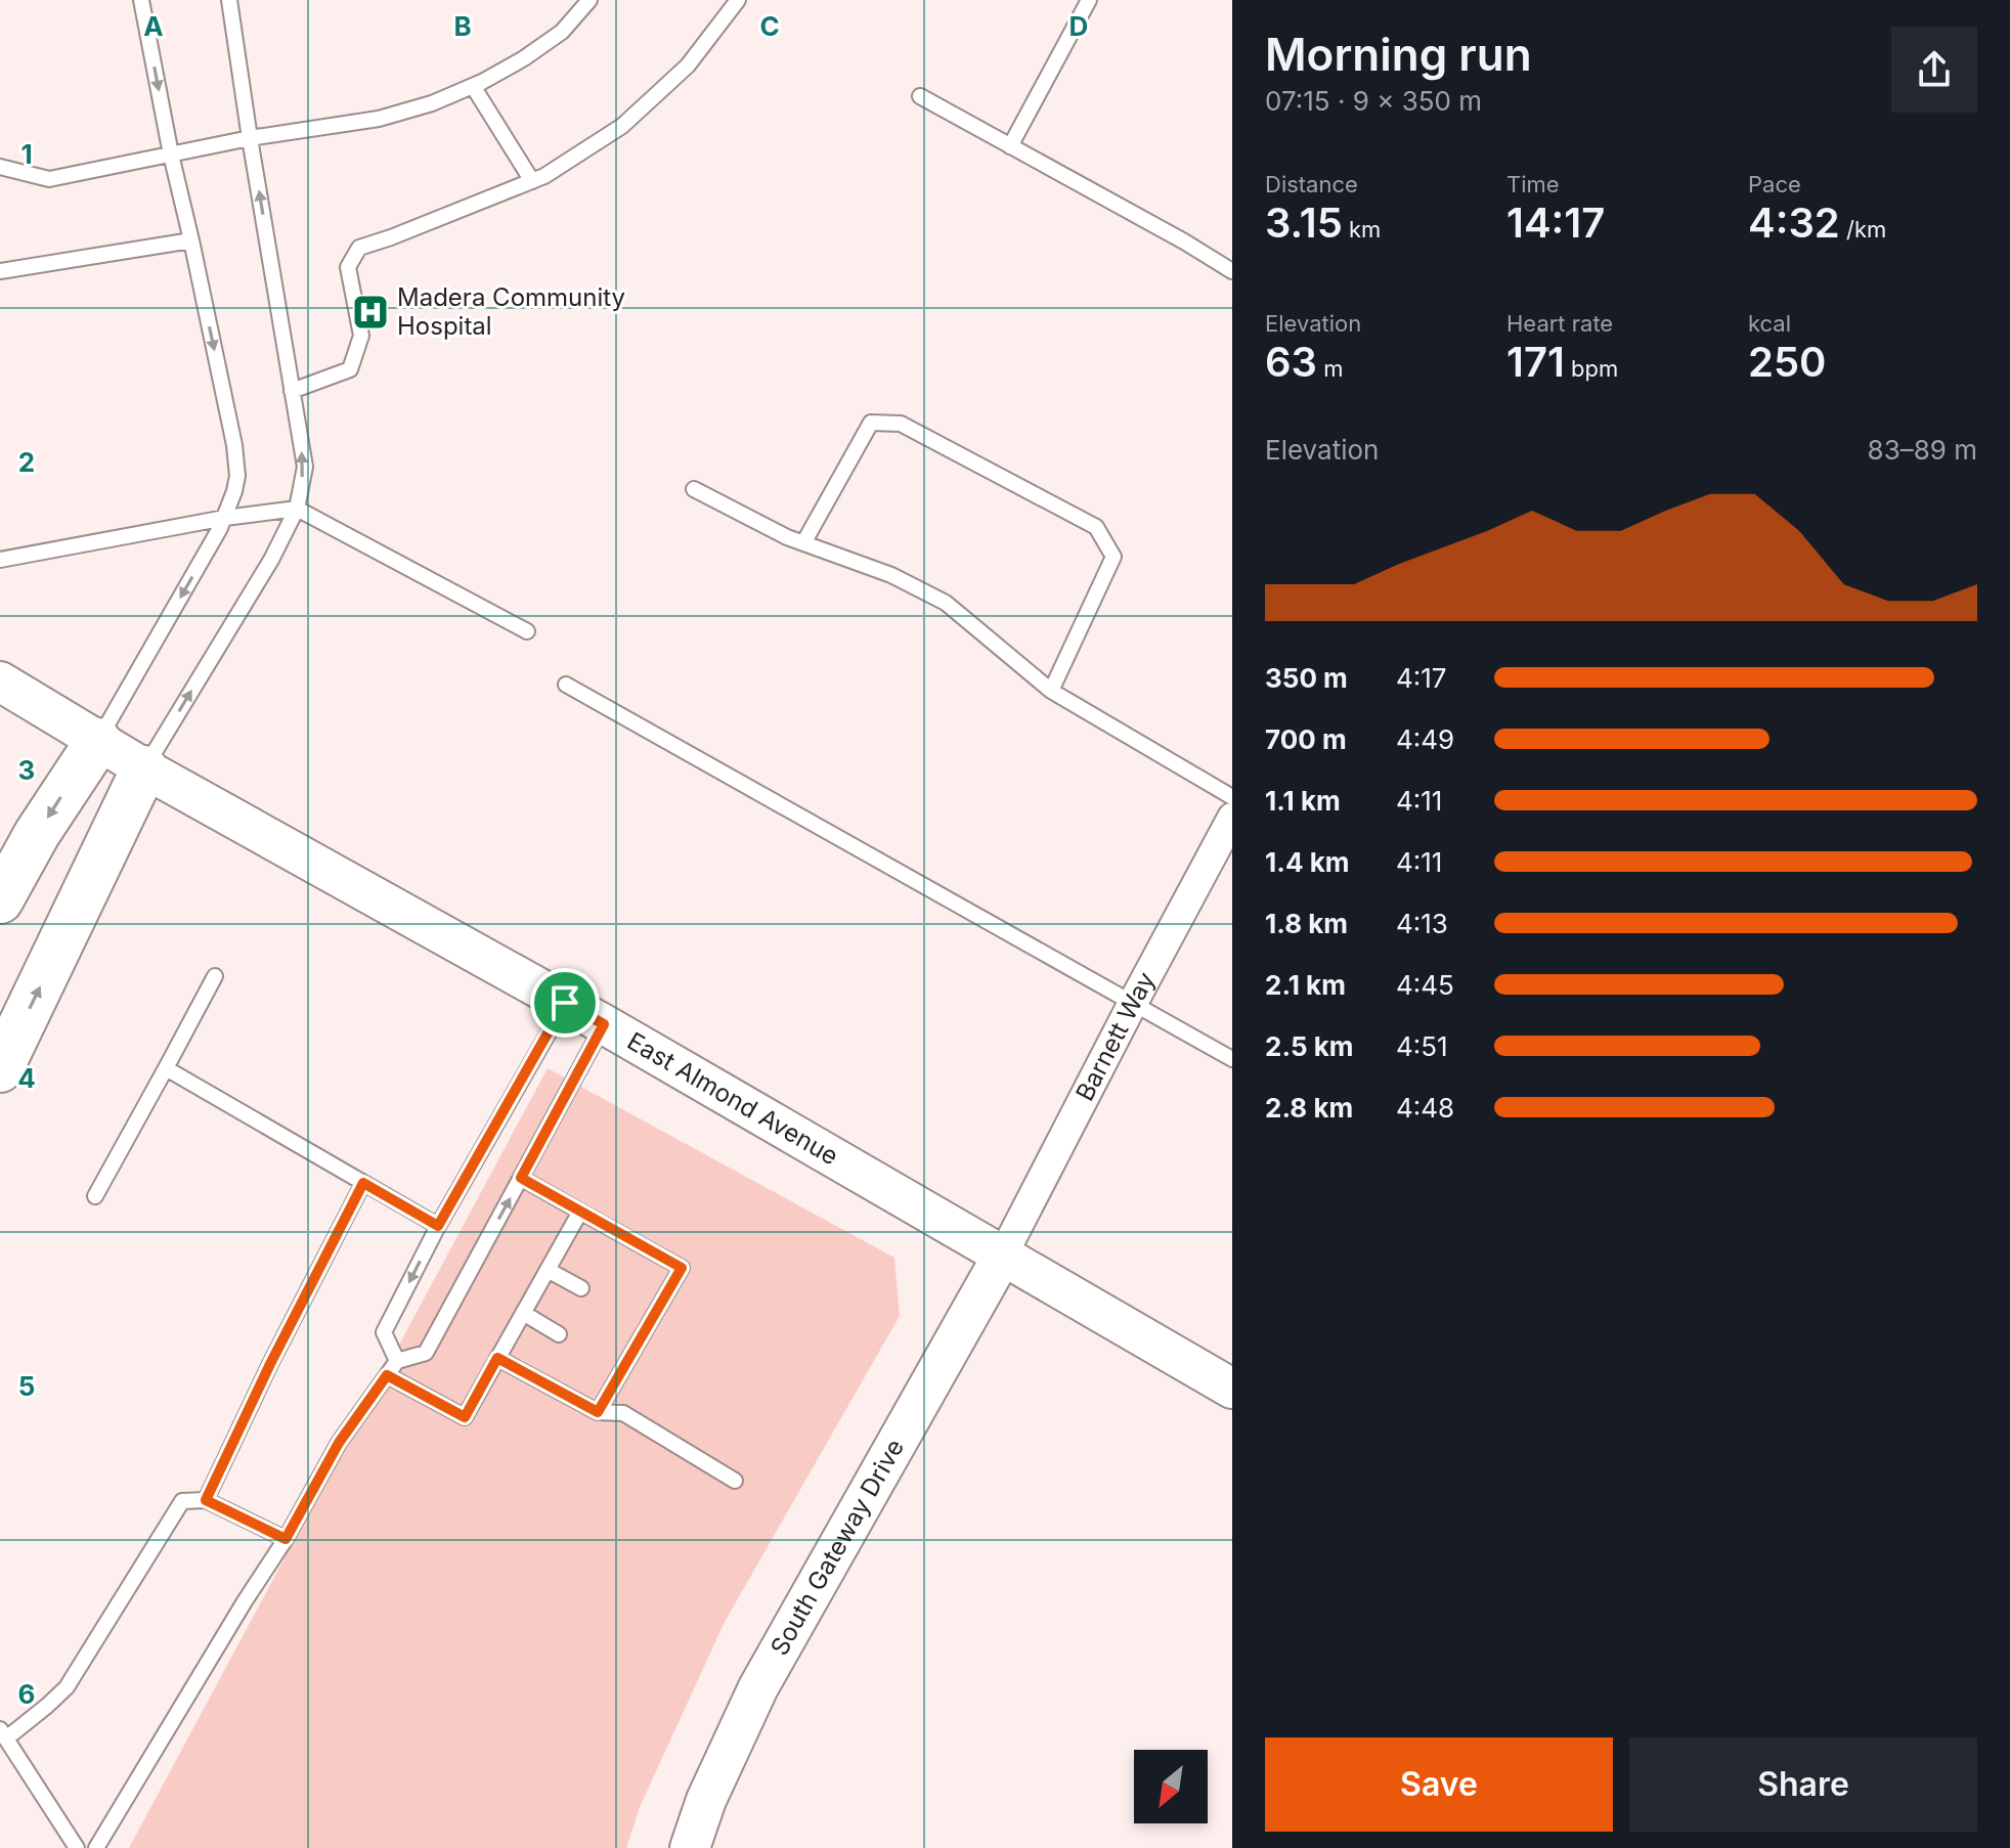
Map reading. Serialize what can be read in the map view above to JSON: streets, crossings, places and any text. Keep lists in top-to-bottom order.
{
  "streets": {
    "main road": ["East Almond Avenue", "South Gateway Drive"],
    "street": ["Barnett Way"]
  },
  "crossings": [
    ["Barnett Way", "East Almond Avenue"],
    ["Barnett Way", "South Gateway Drive"],
    ["East Almond Avenue", "South Gateway Drive"]
  ],
  "places": {
    "hospital": ["Madera Community Hospital"]
  },
  "north": "bottom left",
  "page": {
    "heading": ["Morning run", "07:15 · 9 × 350 m"],
    "stats": [
      ["Distance", "3.15 km"],
      ["Time", "14:17"],
      ["Pace", "4:32 /km"],
      ["Elevation", "63 m"],
      ["Heart rate", "171 bpm"],
      ["kcal", "250"]
    ],
    "chart": ["Elevation", "83–89 m"],
    "list": [
      {
        "name": "350 m",
        "note": "4:17"
      },
      {
        "name": "700 m",
        "note": "4:49"
      },
      {
        "name": "1.1 km",
        "note": "4:11"
      },
      {
        "name": "1.4 km",
        "note": "4:11"
      },
      {
        "name": "1.8 km",
        "note": "4:13"
      },
      {
        "name": "2.1 km",
        "note": "4:45"
      },
      {
        "name": "2.5 km",
        "note": "4:51"
      },
      {
        "name": "2.8 km",
        "note": "4:48"
      }
    ],
    "buttons": ["Save", "Share"]
  },
  "grid": {
    "columns": [
      "A",
      "B",
      "C",
      "D"
    ],
    "rows": [
      "1",
      "2",
      "3",
      "4",
      "5",
      "6"
    ]
  }
}
